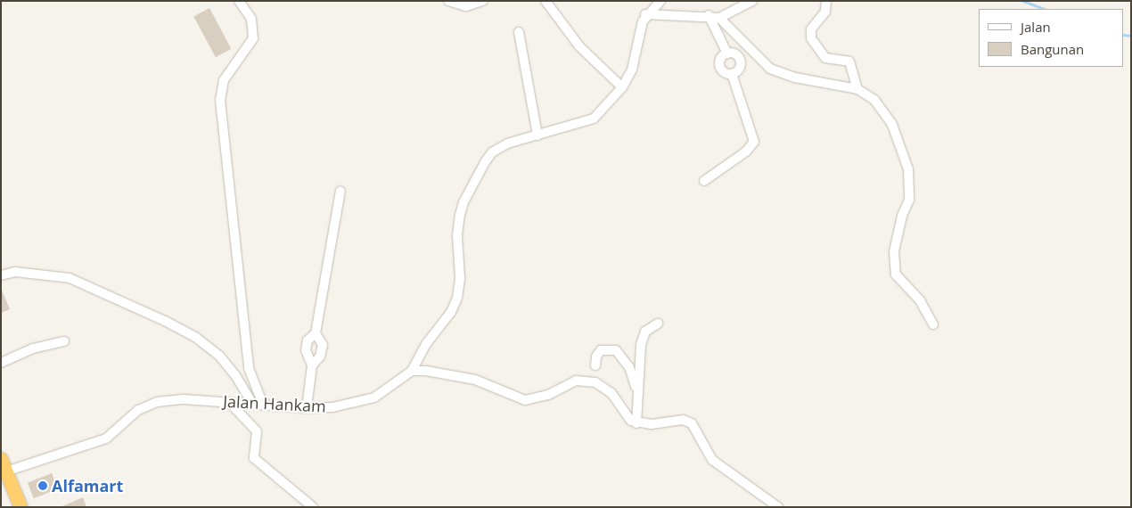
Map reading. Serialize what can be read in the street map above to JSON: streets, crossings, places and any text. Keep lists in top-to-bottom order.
{
  "streets": {
    "street": ["Jalan Hankam"]
  },
  "places": ["Alfamart"],
  "legend": ["Jalan", "Bangunan"]
}
